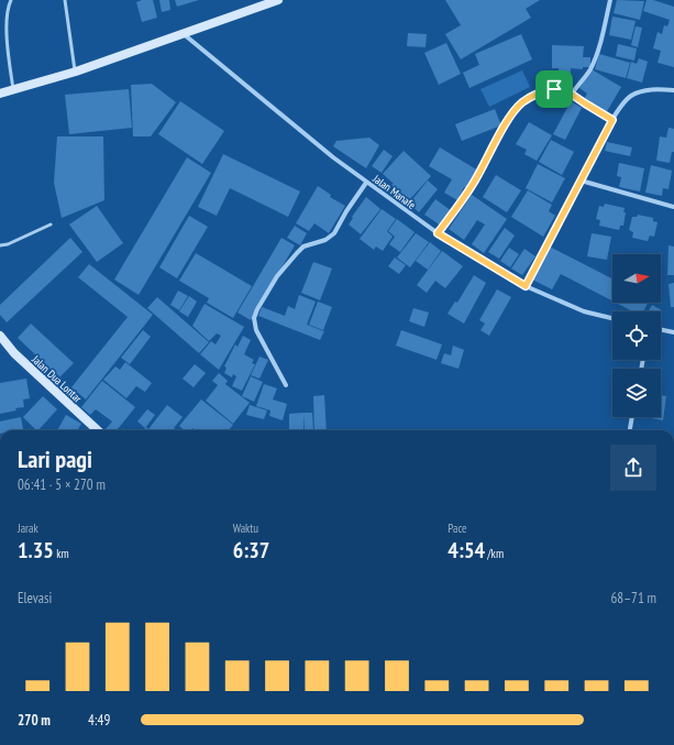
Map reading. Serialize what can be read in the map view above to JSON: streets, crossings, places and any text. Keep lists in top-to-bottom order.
{
  "streets": {
    "street": ["Jalan Manafe", "Jalan Dua Lontar"]
  },
  "north": "right",
  "page": {
    "heading": ["Lari pagi", "06:41 · 5 × 270 m"],
    "stats": [
      ["Jarak", "1.35 km"],
      ["Waktu", "6:37"],
      ["Pace", "4:54 /km"]
    ],
    "chart": ["Elevasi", "68–71 m"],
    "list": [
      {
        "name": "270 m",
        "note": "4:49"
      }
    ]
  }
}
